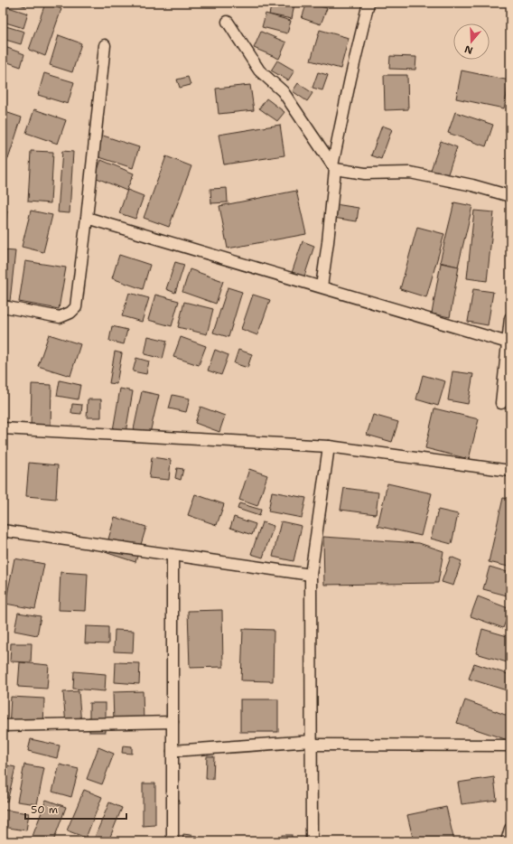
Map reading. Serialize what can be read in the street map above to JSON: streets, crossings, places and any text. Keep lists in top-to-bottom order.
{
  "scale_bar": "50 m",
  "north": "bottom"
}
